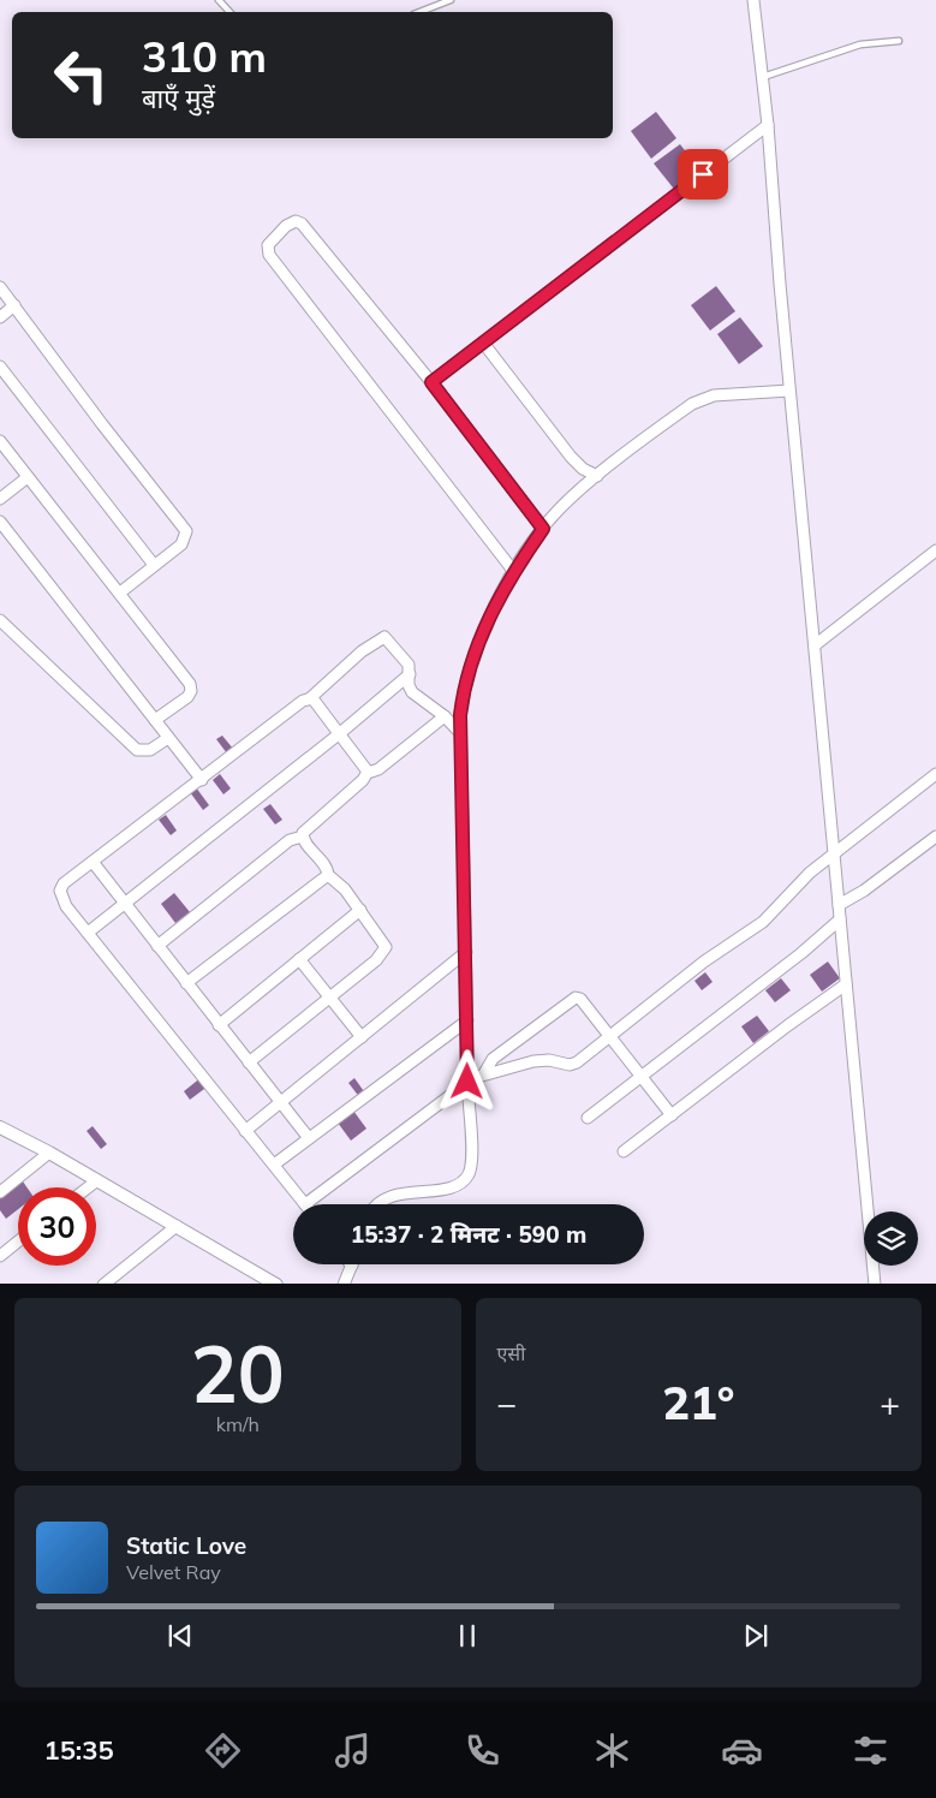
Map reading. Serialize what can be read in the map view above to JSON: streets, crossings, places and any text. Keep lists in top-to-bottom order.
{
  "page": {
    "turn": ["310 m", "बाएँ मुड़ें"],
    "limit": "30",
    "trip": "15:37 · 2 मिनट · 590 m",
    "tile": [
      ["20", "km/h"],
      "एसी"
    ],
    "heat": ["−", "21°", "+"],
    "song": ["Static Love", "Velvet Ray"],
    "tabs": "15:35"
  }
}
